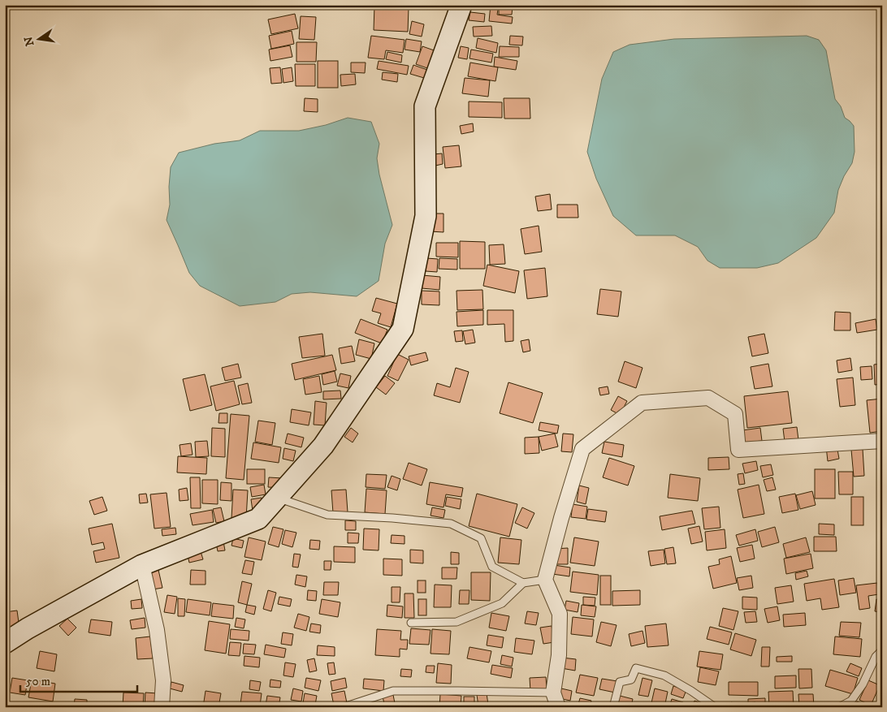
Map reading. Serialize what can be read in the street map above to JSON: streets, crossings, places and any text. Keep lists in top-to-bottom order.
{
  "scale_bar": "50 m",
  "north": "left"
}
